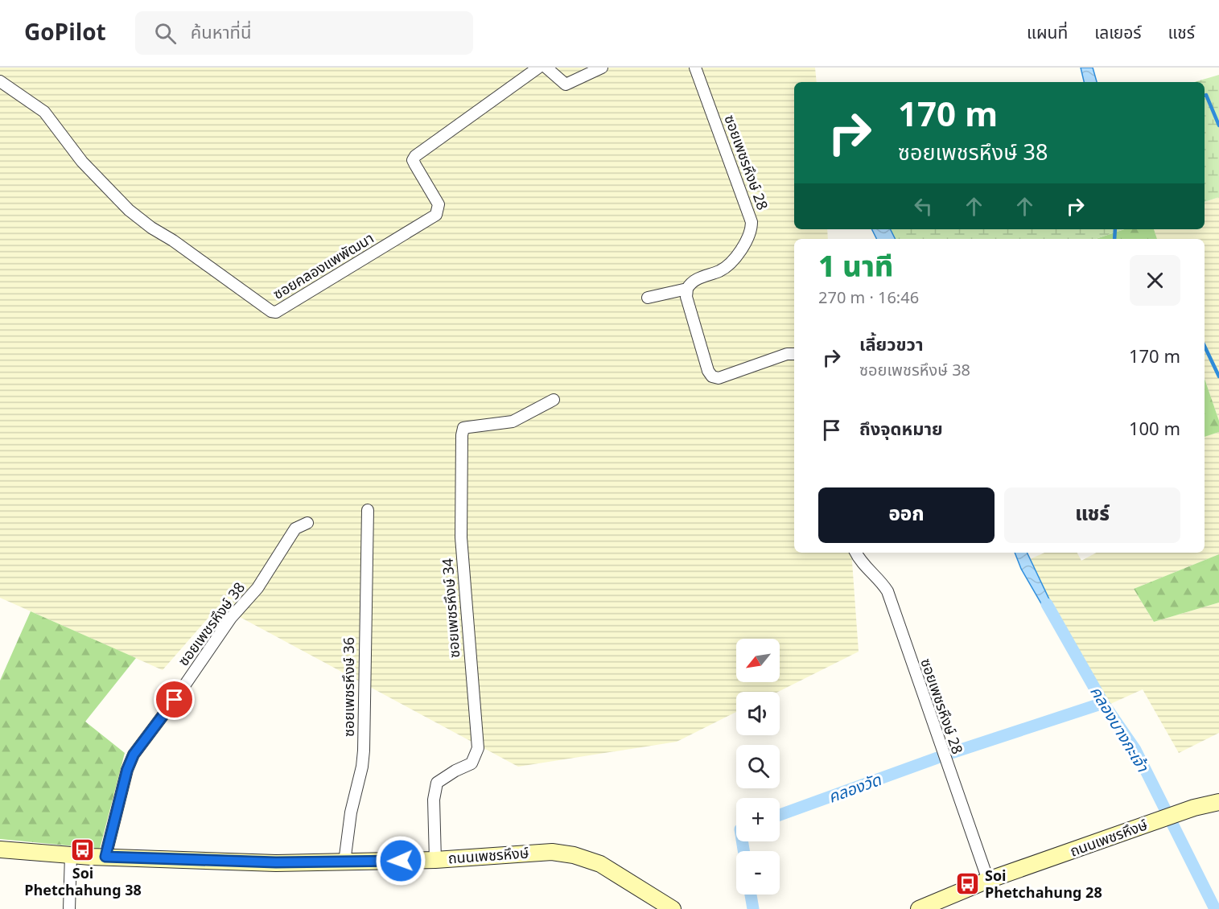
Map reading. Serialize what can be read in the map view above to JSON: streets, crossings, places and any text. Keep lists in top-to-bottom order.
{
  "streets": {
    "main road": ["ถนนเพชรหึงษ์"],
    "street": [
      "ซอยเพชรหึงษ์ 28",
      "ซอยคลองแพพัฒนา",
      "ซอยเพชรหึงษ์ 34",
      "ซอยเพชรหึงษ์ 38",
      "ซอยเพชรหึงษ์ 36"
    ]
  },
  "crossings": [
    ["ซอยเพชรหึงษ์ 28", "ถนนเพชรหึงษ์"],
    ["ซอยเพชรหึงษ์ 34", "ถนนเพชรหึงษ์"],
    ["ซอยเพชรหึงษ์ 38", "ถนนเพชรหึงษ์"],
    ["ซอยเพชรหึงษ์ 36", "ถนนเพชรหึงษ์"]
  ],
  "water": ["คลองบางกะเจ้า", "คลองวัด"],
  "places": {
    "bus stop": ["Soi Phetchahung 38", "Soi Phetchahung 28"]
  },
  "north": "bottom left",
  "page": {
    "header": "GoPilot",
    "search": "ค้นหาที่นี่",
    "nav": ["แผนที่", "เลเยอร์", "แชร์"],
    "turn": ["170 m", "ซอยเพชรหึงษ์ 38"],
    "heading": ["1 นาที", "270 m · 16:46"],
    "list": [
      {
        "name": "เลี้ยวขวา",
        "note": "ซอยเพชรหึงษ์ 38",
        "value": "170 m"
      },
      {
        "name": "ถึงจุดหมาย",
        "value": "100 m"
      }
    ],
    "buttons": ["ออก", "แชร์"],
    "map_buttons": ["+", "−"]
  }
}
